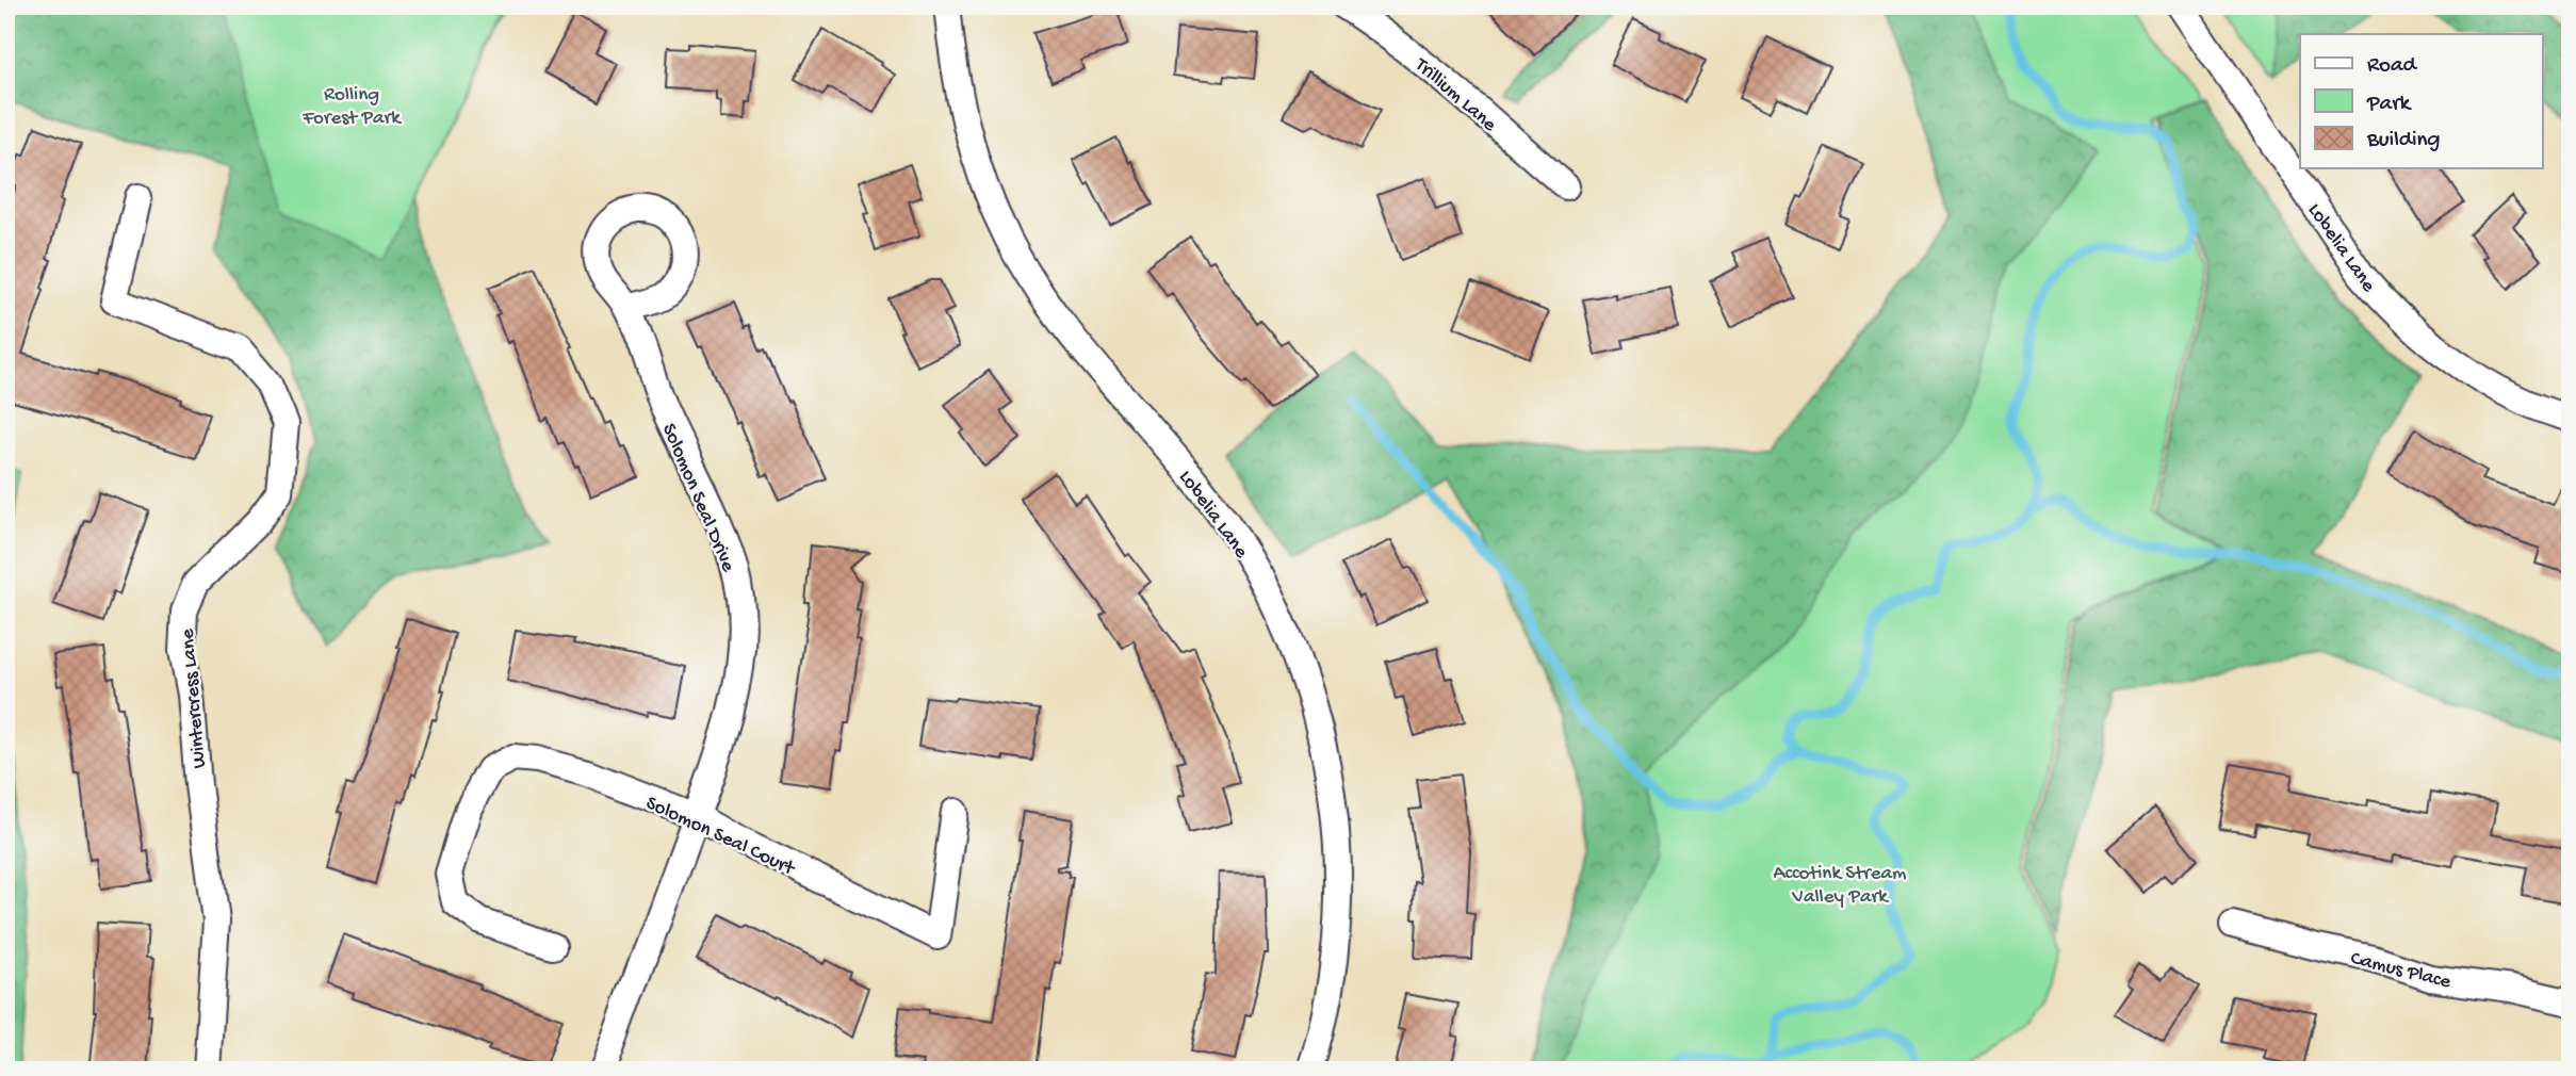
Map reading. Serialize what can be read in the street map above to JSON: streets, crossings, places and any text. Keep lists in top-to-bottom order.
{
  "streets": {
    "street": [
      "Trillium Lane",
      "Lobelia Lane",
      "Solomon Seal Drive",
      "Wintercress Lane",
      "Solomon Seal Court",
      "Camus Place"
    ]
  },
  "crossings": [
    ["Solomon Seal Drive", "Solomon Seal Court"]
  ],
  "parks": ["Rolling Forest Park", "Accotink Stream Valley Park"],
  "legend": ["Road", "Park", "Building"]
}
